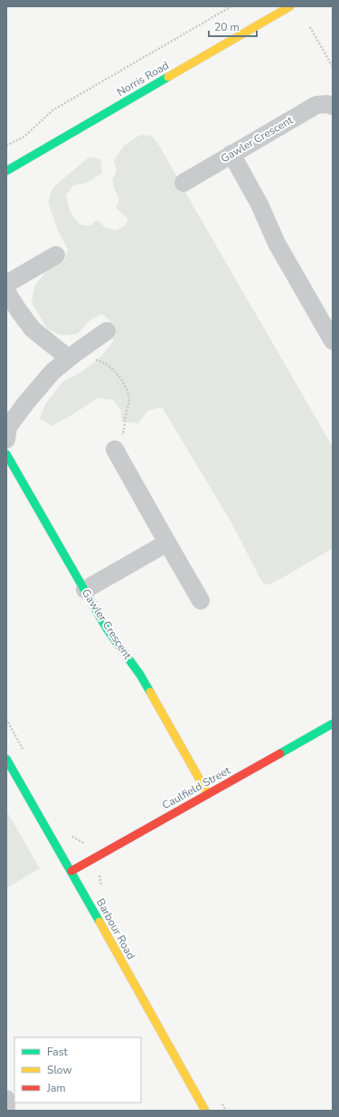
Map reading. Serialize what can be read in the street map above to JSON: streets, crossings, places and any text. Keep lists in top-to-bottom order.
{
  "streets": {
    "street": [
      "Norris Road",
      "Gawler Crescent",
      "Caulfield Street",
      "Barbour Road"
    ]
  },
  "crossings": [
    ["Gawler Crescent", "Caulfield Street"],
    ["Caulfield Street", "Barbour Road"]
  ],
  "legend": ["Fast", "Slow", "Jam"],
  "scale_bar": "20 m"
}
